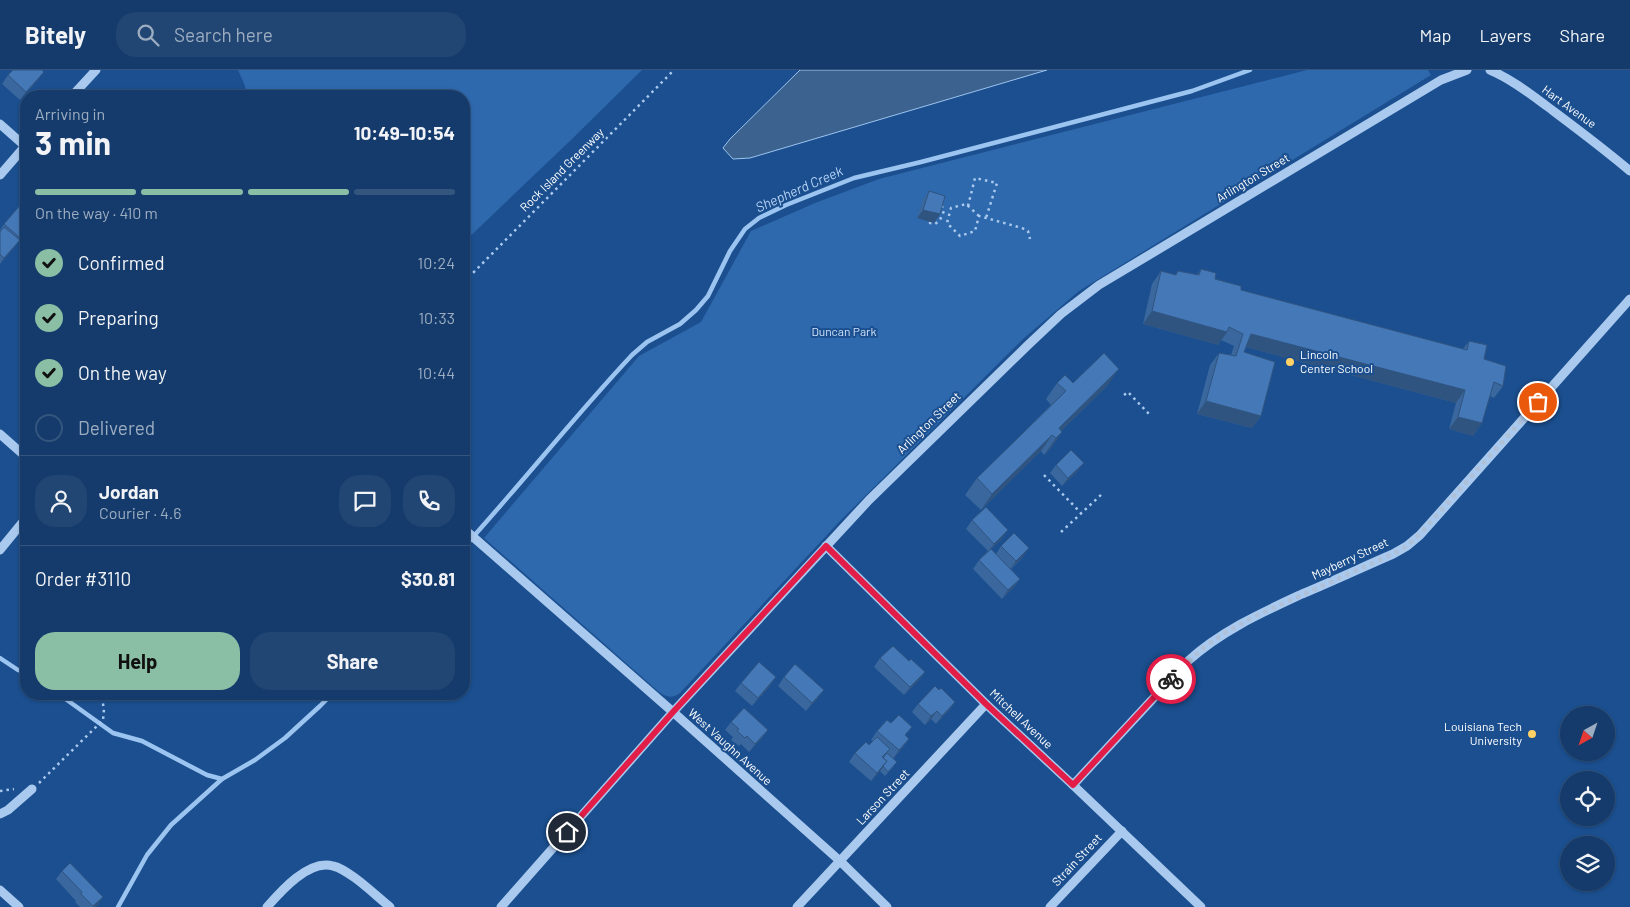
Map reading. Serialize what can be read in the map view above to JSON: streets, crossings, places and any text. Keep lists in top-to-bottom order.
{
  "streets": {
    "street": [
      "Hart Avenue",
      "Arlington Street",
      "Mayberry Street",
      "Mitchell Avenue",
      "West Vaughn Avenue",
      "Larson Street",
      "Strain Street"
    ],
    "path": ["Rock Island Greenway"]
  },
  "crossings": [
    ["Arlington Street", "Mitchell Avenue"],
    ["Arlington Street", "West Vaughn Avenue"],
    ["Mayberry Street", "Mitchell Avenue"],
    ["Mitchell Avenue", "Larson Street"],
    ["Mitchell Avenue", "Strain Street"],
    ["West Vaughn Avenue", "Larson Street"]
  ],
  "water": ["Shepherd Creek"],
  "parks": ["Duncan Park"],
  "places": ["Lincoln Center School", "Louisiana Tech University"],
  "north": "bottom left",
  "page": {
    "header": "Bitely",
    "search": "Search here",
    "nav": ["Map", "Layers", "Share"],
    "heading": ["3 min", "Arriving in", "10:49–10:54"],
    "panel": [
      "Jordan",
      "Courier · 4.6",
      "Order #3110",
      "$30.81"
    ],
    "bar": "On the way · 410 m",
    "list": [
      ["Confirmed", "10:24"],
      ["Preparing", "10:33"],
      ["On the way", "10:44"],
      "Delivered"
    ],
    "buttons": ["Help", "Share"]
  }
}
